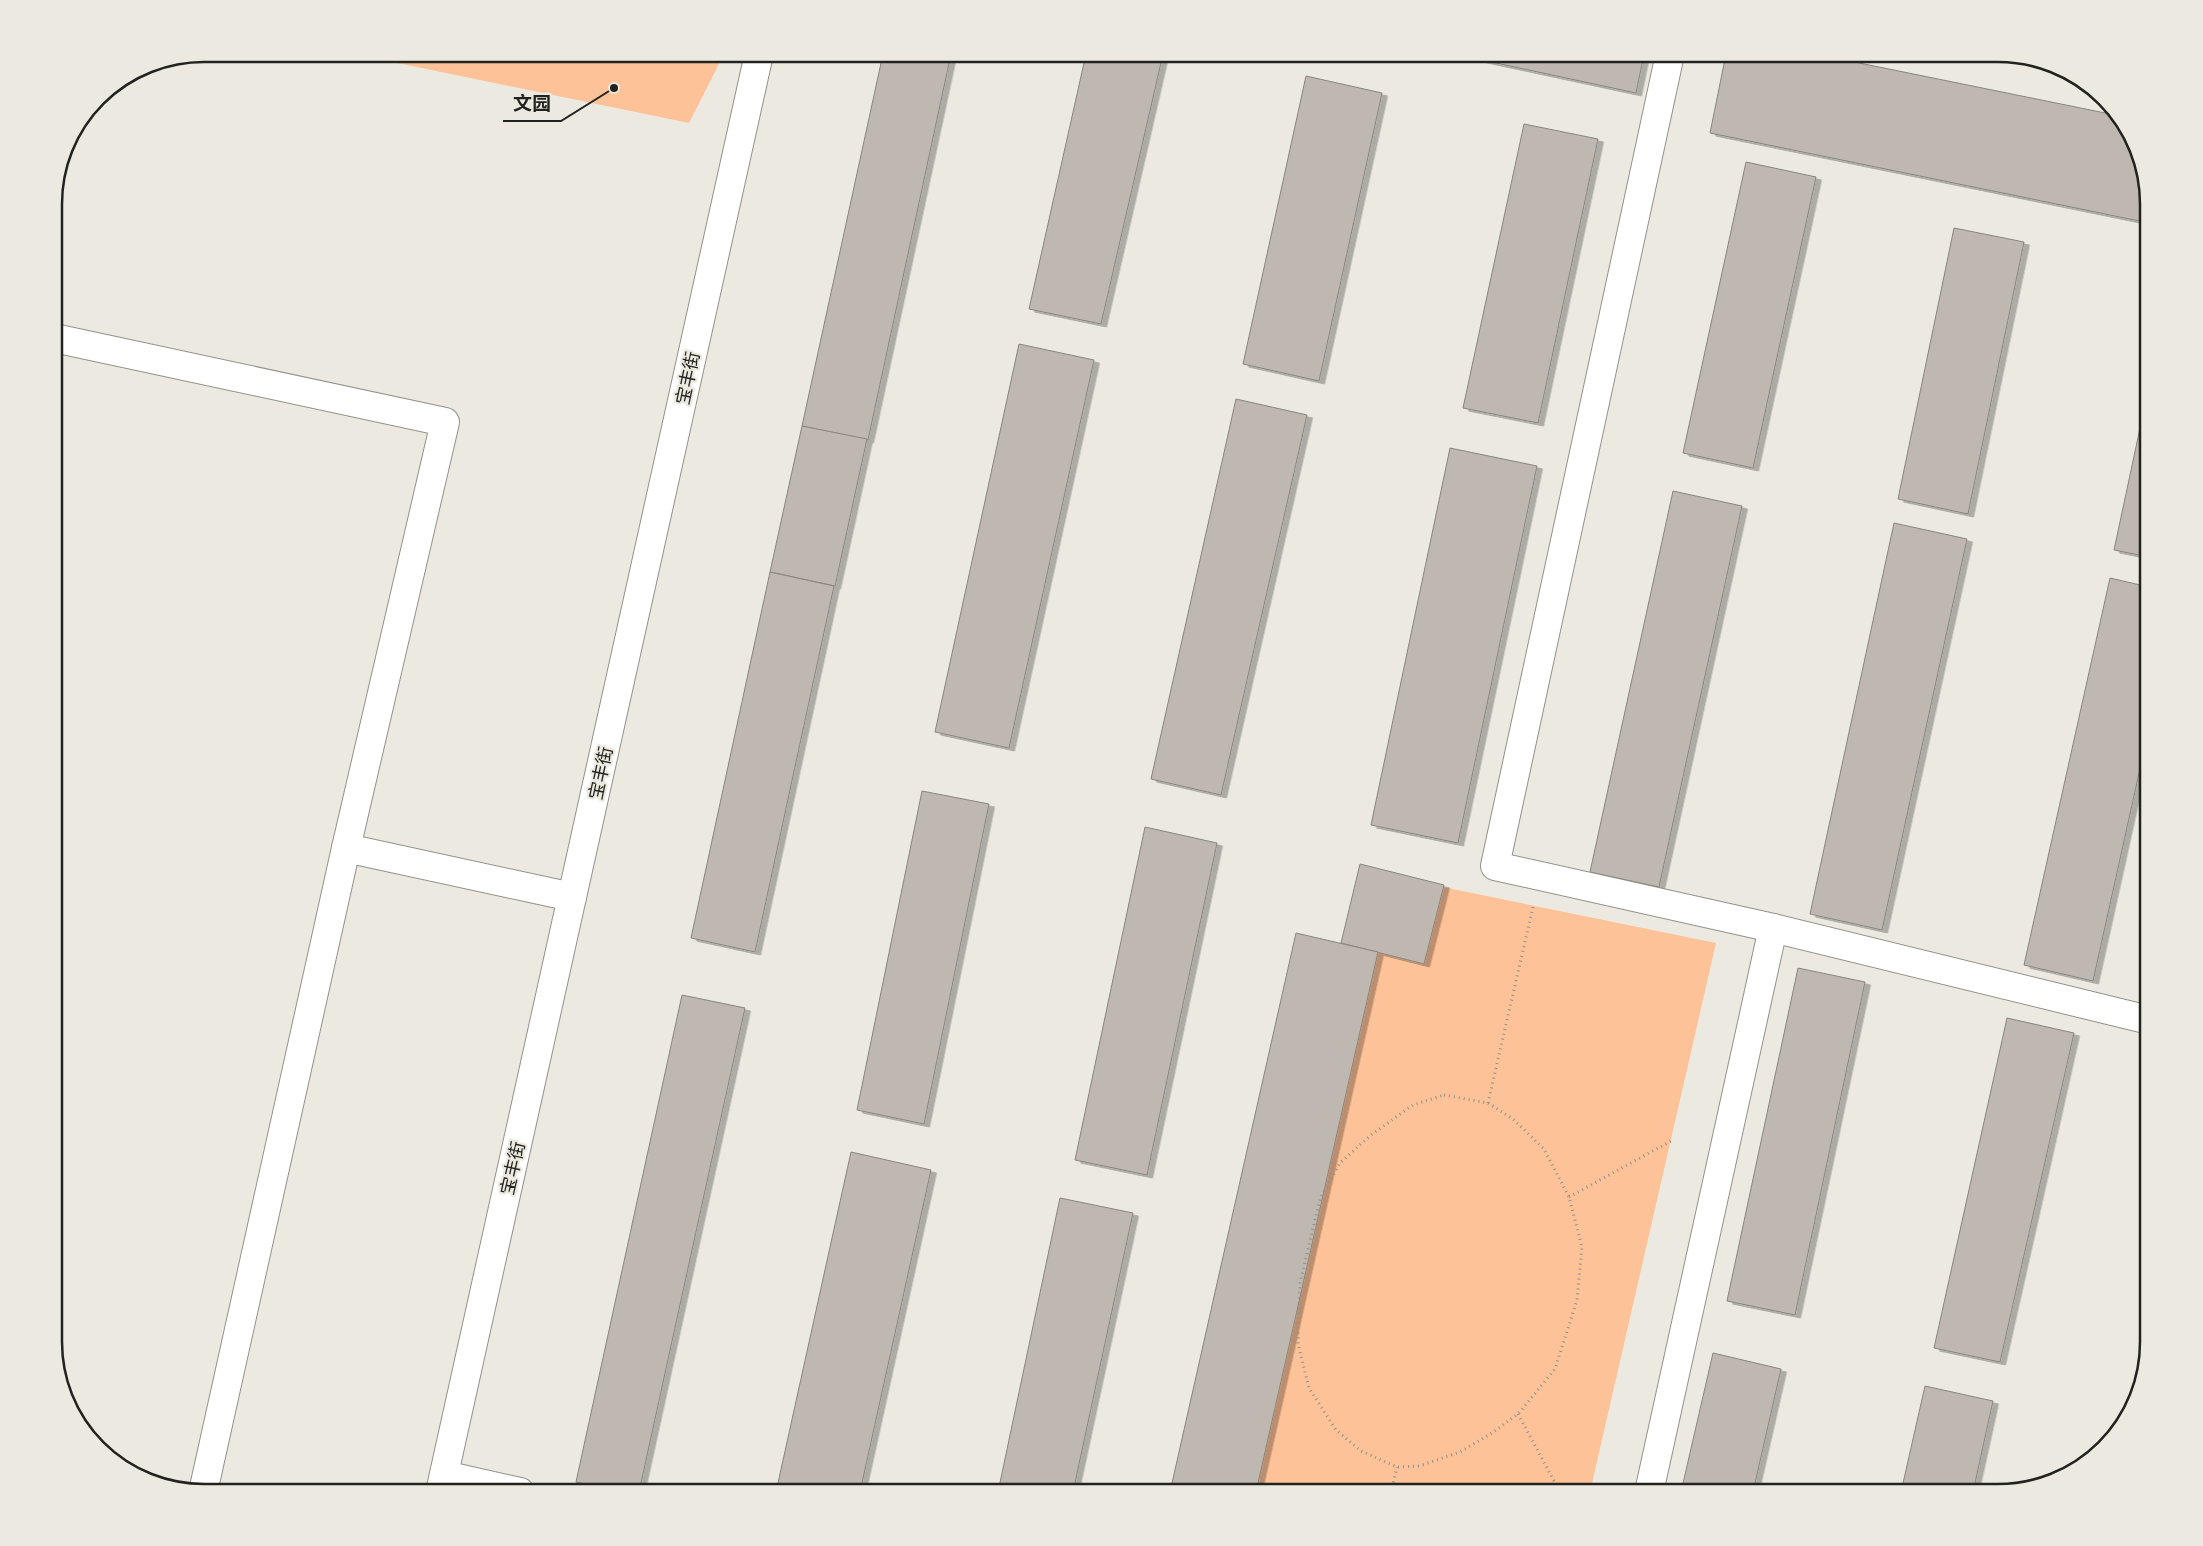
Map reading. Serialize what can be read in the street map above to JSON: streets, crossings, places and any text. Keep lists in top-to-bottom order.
{
  "streets": {
    "street": ["宝丰街"]
  },
  "places": ["文园"]
}
